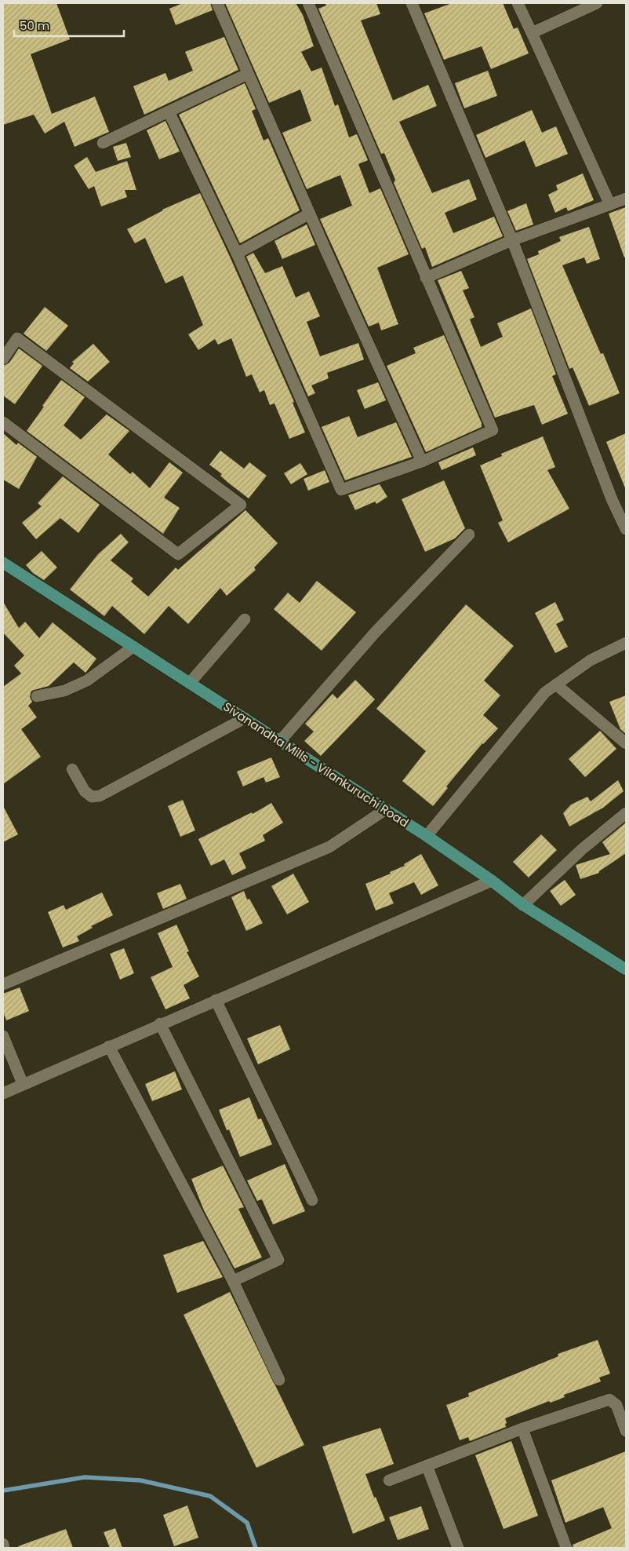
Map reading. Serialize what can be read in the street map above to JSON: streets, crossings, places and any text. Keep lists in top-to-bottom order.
{
  "streets": {
    "main road": ["Sivanandha Mills - Vilankuruchi Road"]
  },
  "scale_bar": "50 m"
}
